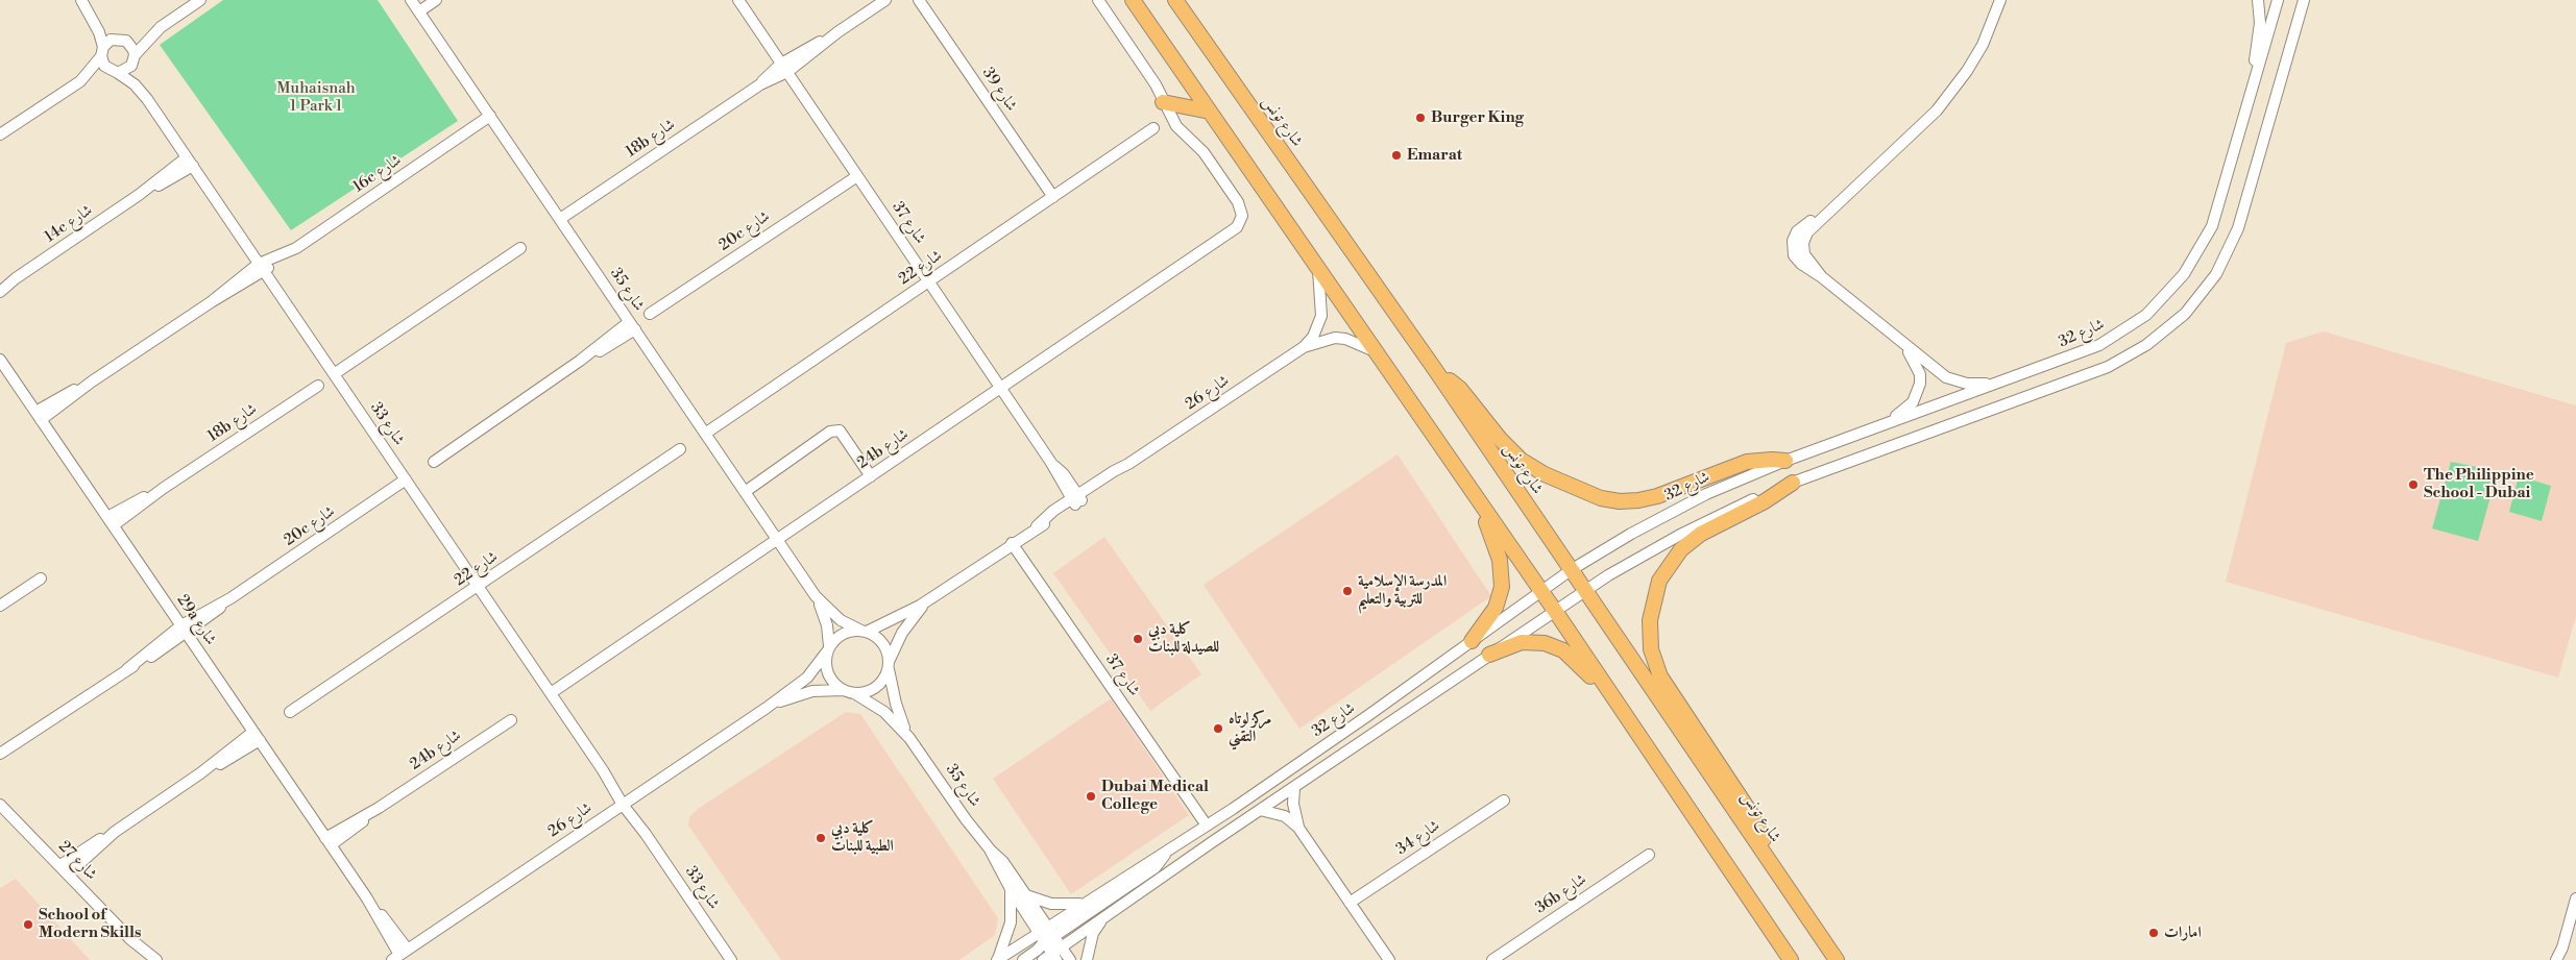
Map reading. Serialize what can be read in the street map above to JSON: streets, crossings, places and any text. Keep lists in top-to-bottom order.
{
  "streets": {
    "main road": ["شارع تونس"],
    "street": [
      "شارع 39",
      "18b شارع",
      "16c شارع",
      "شارع 37",
      "14c شارع",
      "20c شارع",
      "شارع 22",
      "شارع 35",
      "شارع 32",
      "شارع 26",
      "شارع 33",
      "24b شارع",
      "29a شارع",
      "شارع 34",
      "شارع 27",
      "36b شارع"
    ]
  },
  "crossings": [
    ["شارع 39", "شارع 22"],
    ["شارع تونس", "شارع 32"],
    ["18b شارع", "شارع 37"],
    ["18b شارع", "شارع 35"],
    ["18b شارع", "29a شارع"],
    ["16c شارع", "شارع 35"],
    ["16c شارع", "شارع 33"],
    ["16c شارع", "29a شارع"],
    ["شارع 37", "20c شارع"],
    ["شارع 37", "شارع 22"],
    ["شارع 37", "شارع 32"],
    ["شارع 37", "شارع 26"],
    ["شارع 37", "24b شارع"],
    ["14c شارع", "شارع 33"],
    ["20c شارع", "شارع 33"],
    ["20c شارع", "29a شارع"],
    ["شارع 22", "شارع 35"],
    ["شارع 22", "شارع 33"],
    ["شارع 35", "شارع 32"],
    ["شارع 35", "شارع 26"],
    ["شارع 35", "24b شارع"],
    ["شارع 26", "شارع 33"],
    ["شارع 26", "29a شارع"],
    ["شارع 33", "24b شارع"],
    ["24b شارع", "29a شارع"]
  ],
  "parks": ["Muhaisnah 1 Park 1"],
  "places": [
    "Burger King",
    "Emarat",
    "The Philippine School - Dubai",
    "المدرسة الإسلامية للتربية والتعليم",
    "كلية دبي للصيدلة للبنات",
    "مركز لوتاه التقني",
    "Dubai Medical College",
    "كلية دبي الطبية للبنات",
    "School of Modern Skills",
    "امارات"
  ]
}
